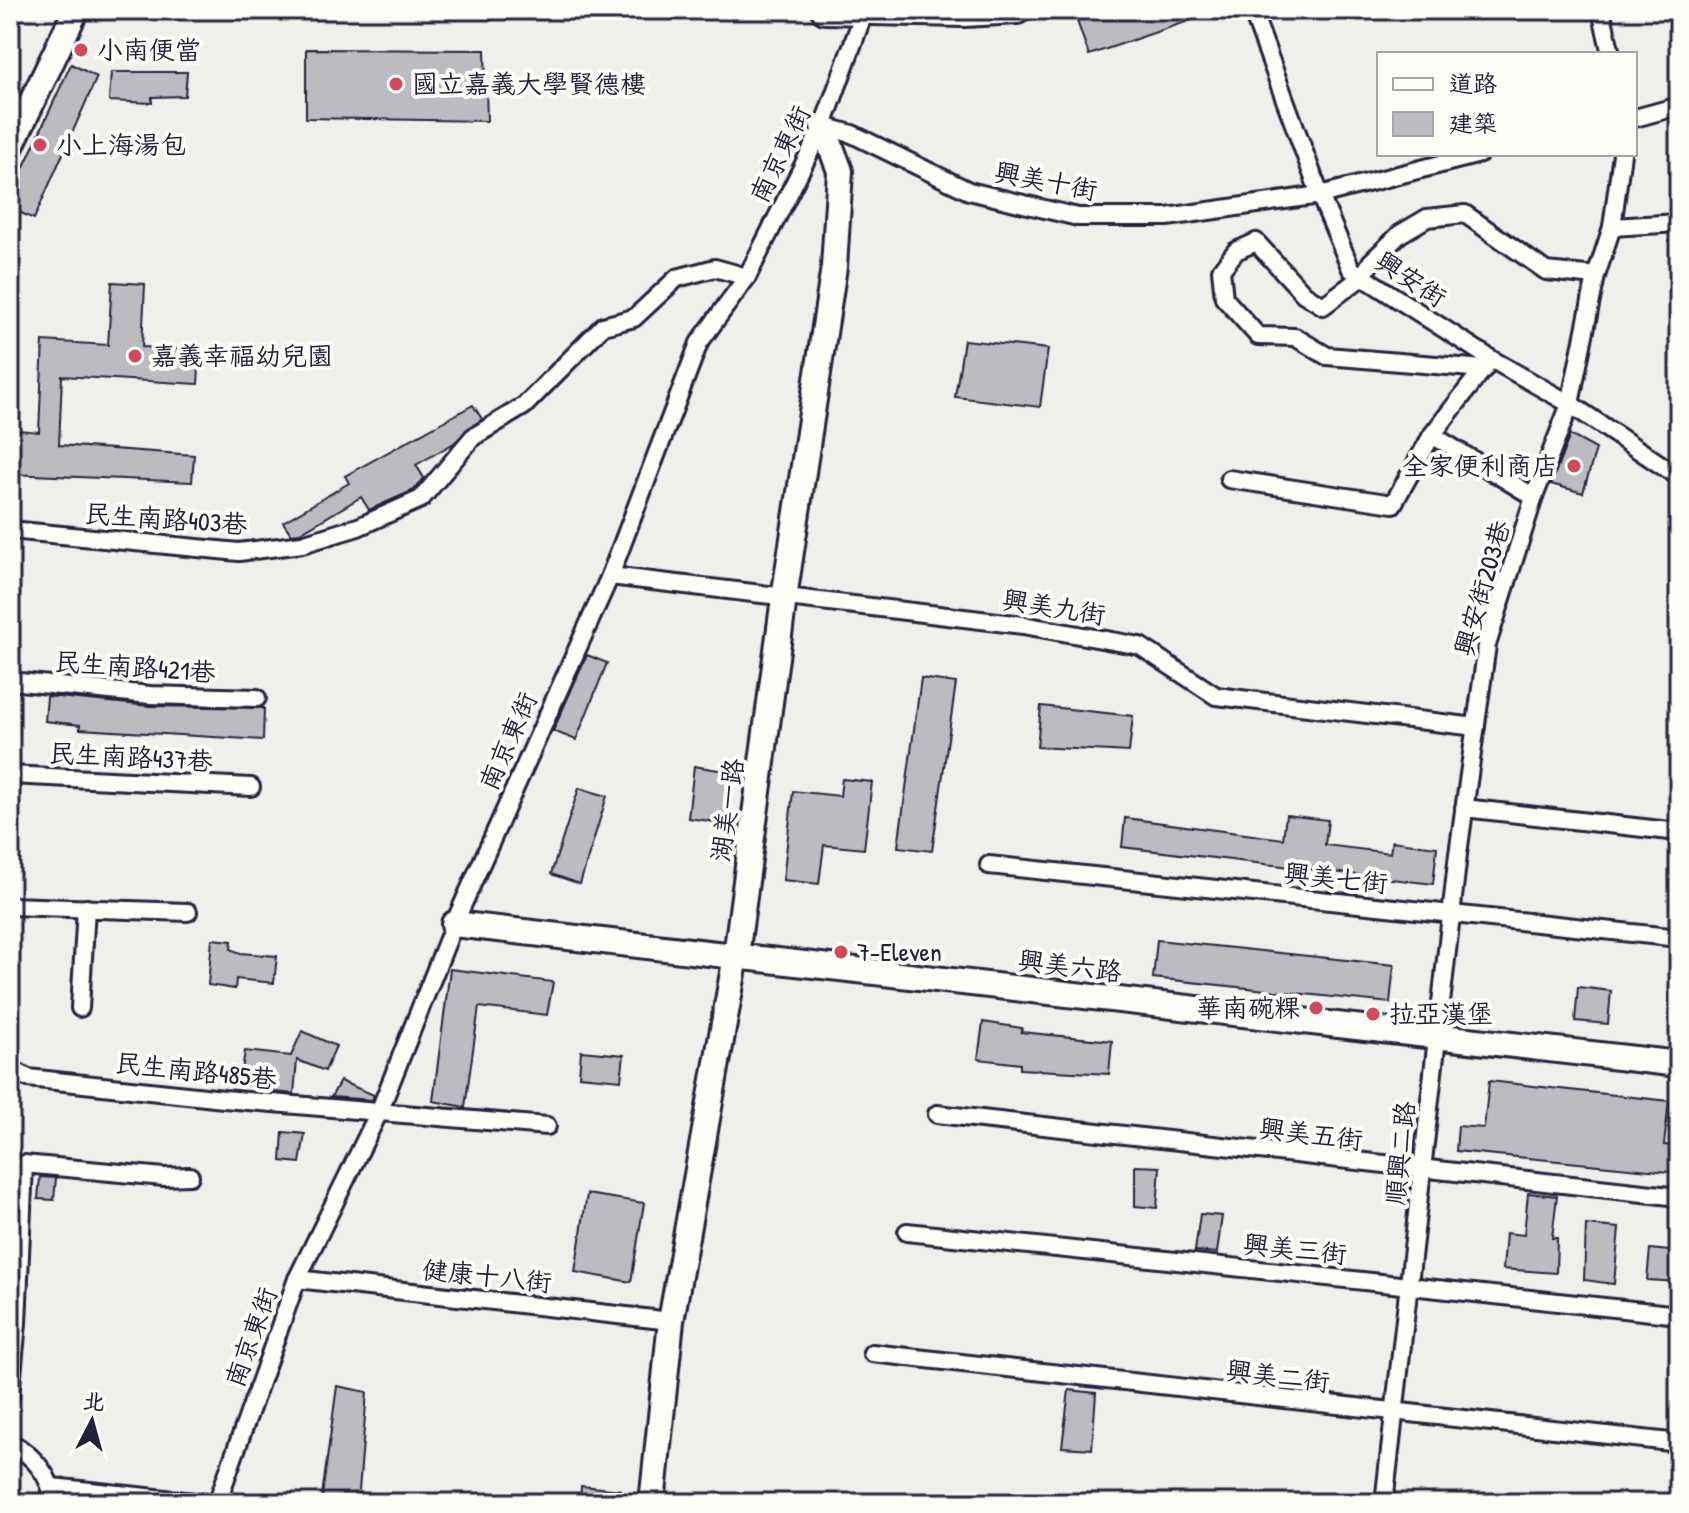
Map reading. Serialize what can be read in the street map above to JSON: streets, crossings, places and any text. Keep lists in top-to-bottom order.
{
  "streets": {
    "street": [
      "南京東街",
      "興美十街",
      "興安街",
      "民生南路403巷",
      "興安街203巷",
      "興美九街",
      "民生南路421巷",
      "民生南路437巷",
      "湖美一路",
      "興美七街",
      "興美六路",
      "民生南路485巷",
      "興美五街",
      "順興二路",
      "興美三街",
      "健康十八街",
      "興美二街"
    ]
  },
  "crossings": [
    ["南京東街", "興美十街"],
    ["南京東街", "民生南路403巷"],
    ["南京東街", "興美九街"],
    ["南京東街", "湖美一路"],
    ["南京東街", "興美六路"],
    ["南京東街", "民生南路485巷"],
    ["南京東街", "健康十八街"],
    ["興美十街", "興安街"],
    ["興美十街", "湖美一路"],
    ["興安街", "興安街203巷"],
    ["興安街203巷", "興美九街"],
    ["興安街203巷", "順興二路"],
    ["興美九街", "湖美一路"],
    ["湖美一路", "興美六路"],
    ["湖美一路", "健康十八街"],
    ["興美七街", "順興二路"],
    ["興美六路", "順興二路"],
    ["興美五街", "順興二路"],
    ["順興二路", "興美三街"],
    ["順興二路", "興美二街"]
  ],
  "places": [
    "小南便當",
    "國立嘉義大學賢德樓",
    "小上海湯包",
    "嘉義幸福幼兒園",
    "全家便利商店",
    "7-Eleven",
    "華南碗粿",
    "拉亞漢堡"
  ],
  "legend": ["道路", "建築"],
  "north": "top"
}
